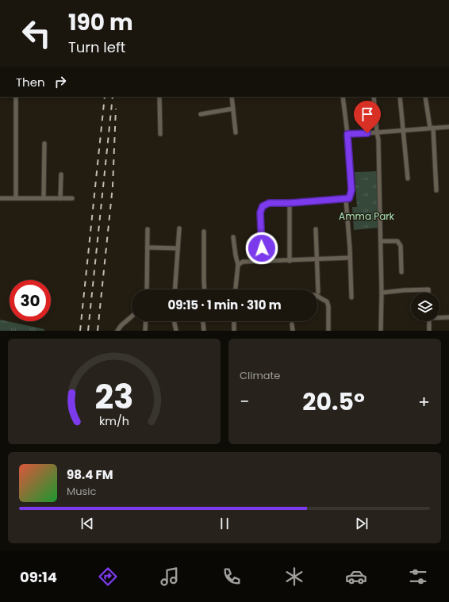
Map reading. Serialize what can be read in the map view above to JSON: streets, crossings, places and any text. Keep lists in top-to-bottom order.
{
  "parks": ["Amma Park"],
  "page": {
    "turn": ["190 m", "Turn left"],
    "then": "Then",
    "limit": "30",
    "trip": "09:15 · 1 min · 310 m",
    "tile": "Climate",
    "heat": ["−", "20.5°", "+"],
    "song": ["98.4 FM", "Music"],
    "tabs": "09:14",
    "gauge": ["23", "km/h"]
  }
}
